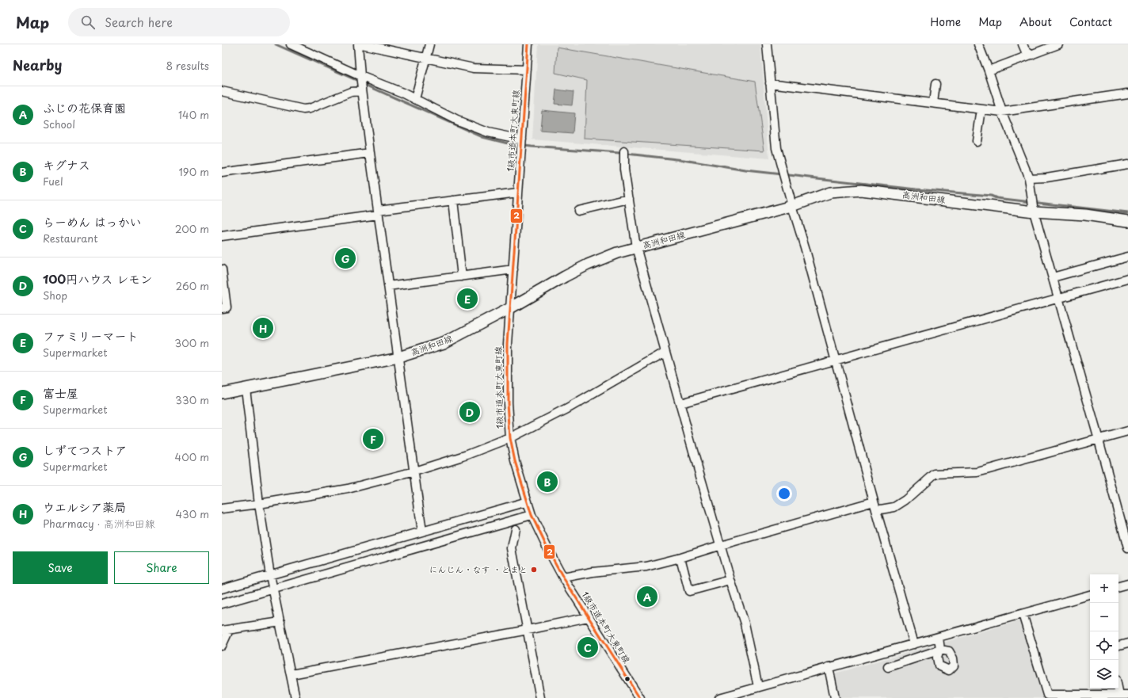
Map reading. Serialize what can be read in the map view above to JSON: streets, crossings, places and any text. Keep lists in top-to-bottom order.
{
  "streets": {
    "main road": ["高洲和田線"],
    "street": ["1級市道本町大東町線"]
  },
  "crossings": [
    ["1級市道本町大東町線", "高洲和田線"]
  ],
  "places": ["にんじん・なす ・とまと"],
  "lines": ["transit line 2"],
  "page": {
    "header": "Map",
    "search": "Search here",
    "nav": [
      "Home",
      "Map",
      "About",
      "Contact"
    ],
    "heading": ["Nearby", "8 results"],
    "list": [
      {
        "mark": "A",
        "name": "ふじの花保育園",
        "note": "School",
        "value": "140 m"
      },
      {
        "mark": "B",
        "name": "キグナス",
        "note": "Fuel",
        "value": "190 m"
      },
      {
        "mark": "C",
        "name": "らーめん はっかい",
        "note": "Restaurant",
        "value": "200 m"
      },
      {
        "mark": "D",
        "name": "100円ハウス レモン",
        "note": "Shop",
        "value": "260 m"
      },
      {
        "mark": "E",
        "name": "ファミリーマート",
        "note": "Supermarket",
        "value": "300 m"
      },
      {
        "mark": "F",
        "name": "富士屋",
        "note": "Supermarket",
        "value": "330 m"
      },
      {
        "mark": "G",
        "name": "しずてつストア",
        "note": "Supermarket",
        "value": "400 m"
      },
      {
        "mark": "H",
        "name": "ウエルシア薬局",
        "note": "Pharmacy · 高洲和田線",
        "value": "430 m"
      }
    ],
    "pins": [
      "G",
      "E",
      "H",
      "D",
      "F",
      "B",
      "A",
      "C"
    ],
    "buttons": ["Save", "Share"],
    "map_buttons": ["+", "−"]
  }
}
